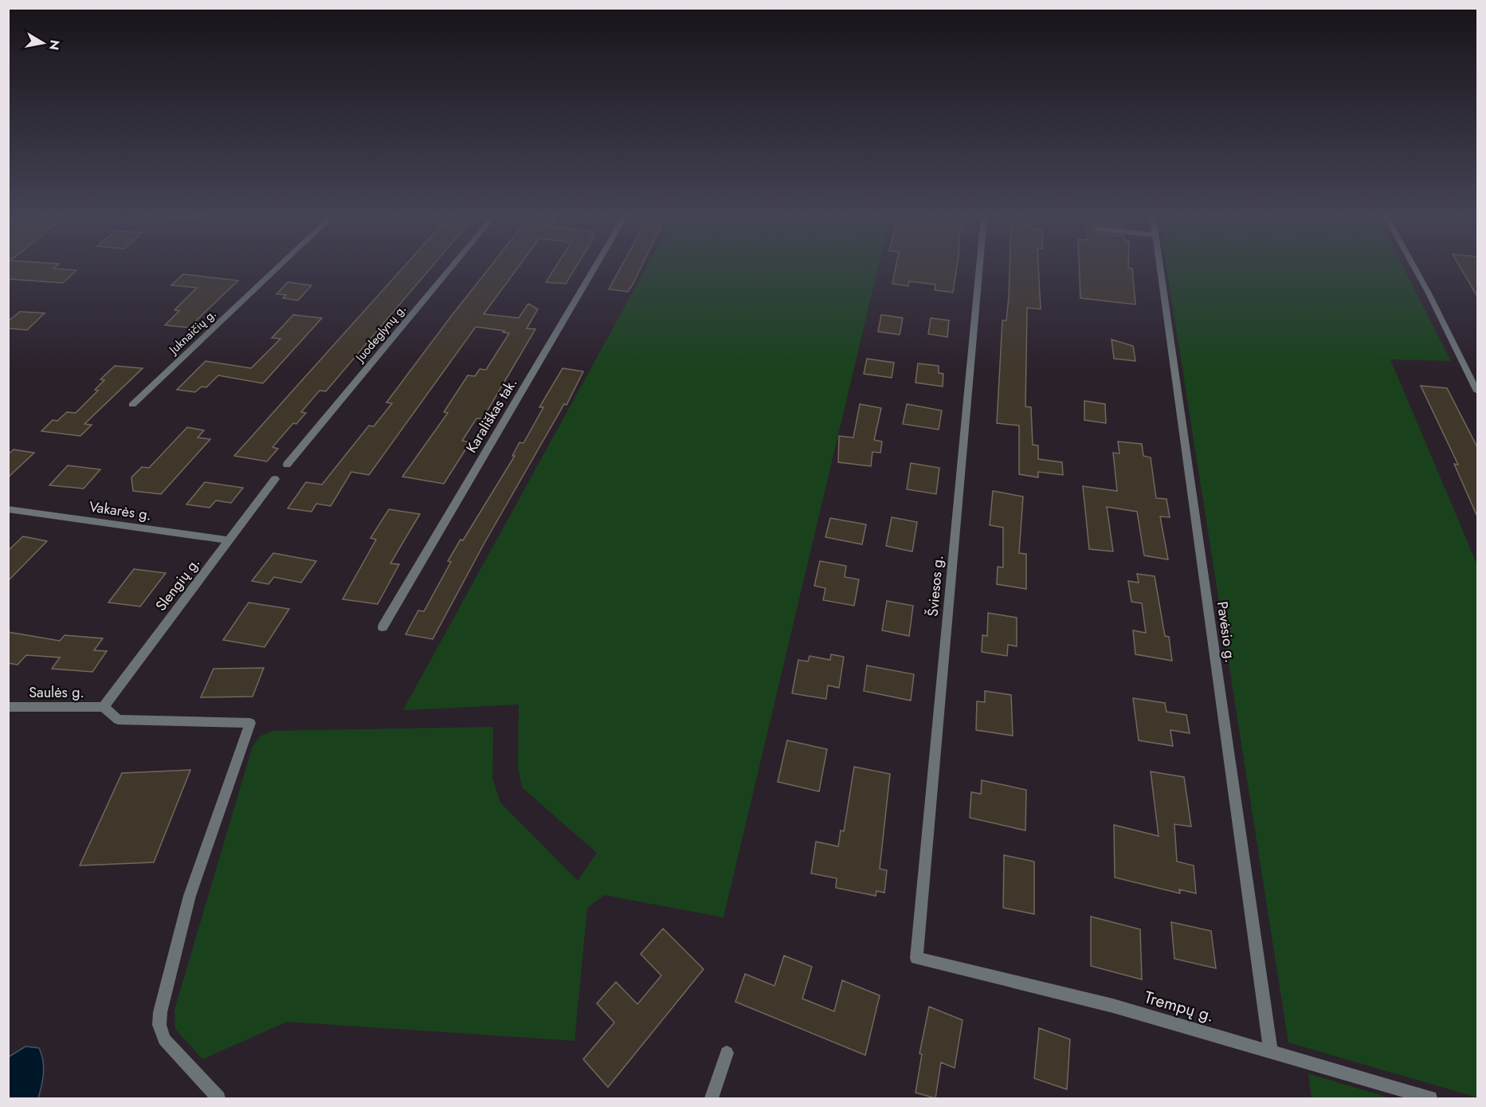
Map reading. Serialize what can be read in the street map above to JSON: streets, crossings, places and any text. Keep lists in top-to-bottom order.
{
  "streets": {
    "street": [
      "Juknaičių g.",
      "Juodeglynų g.",
      "Karališkas tak.",
      "Vakarės g.",
      "Slengių g.",
      "Šviesos g.",
      "Pavėsio g.",
      "Saulės g.",
      "Trempų g."
    ]
  },
  "crossings": [
    ["Vakarės g.", "Slengių g."],
    ["Slengių g.", "Saulės g."],
    ["Šviesos g.", "Trempų g."],
    ["Pavėsio g.", "Trempų g."]
  ],
  "north": "right"
}
